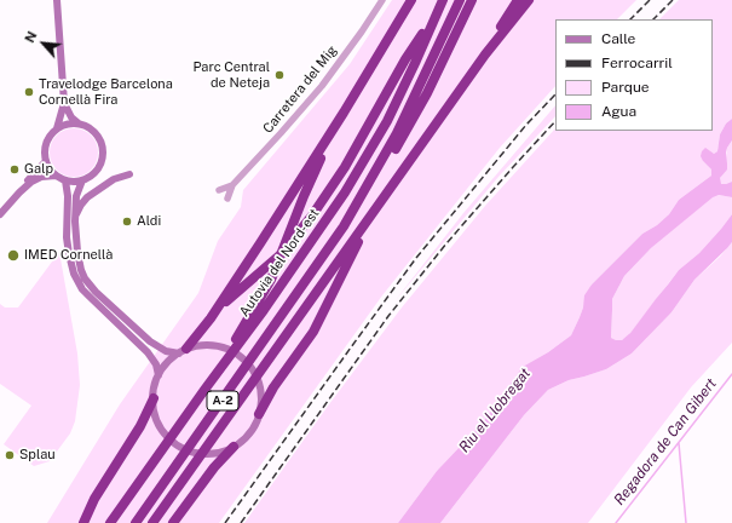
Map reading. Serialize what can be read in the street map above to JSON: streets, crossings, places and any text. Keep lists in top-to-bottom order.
{
  "streets": {
    "highway": ["Autovia del Nord-est", "A-2"],
    "street": ["Carretera del Mig"]
  },
  "water": ["Riu el Llobregat", "Regadora de Can Gibert"],
  "places": [
    "Parc Central de Neteja",
    "Travelodge Barcelona Cornellà Fira",
    "Galp",
    "Aldi",
    "IMED Cornellà",
    "Splau"
  ],
  "legend": [
    "Calle",
    "Ferrocarril",
    "Parque",
    "Agua"
  ],
  "north": "top left"
}
